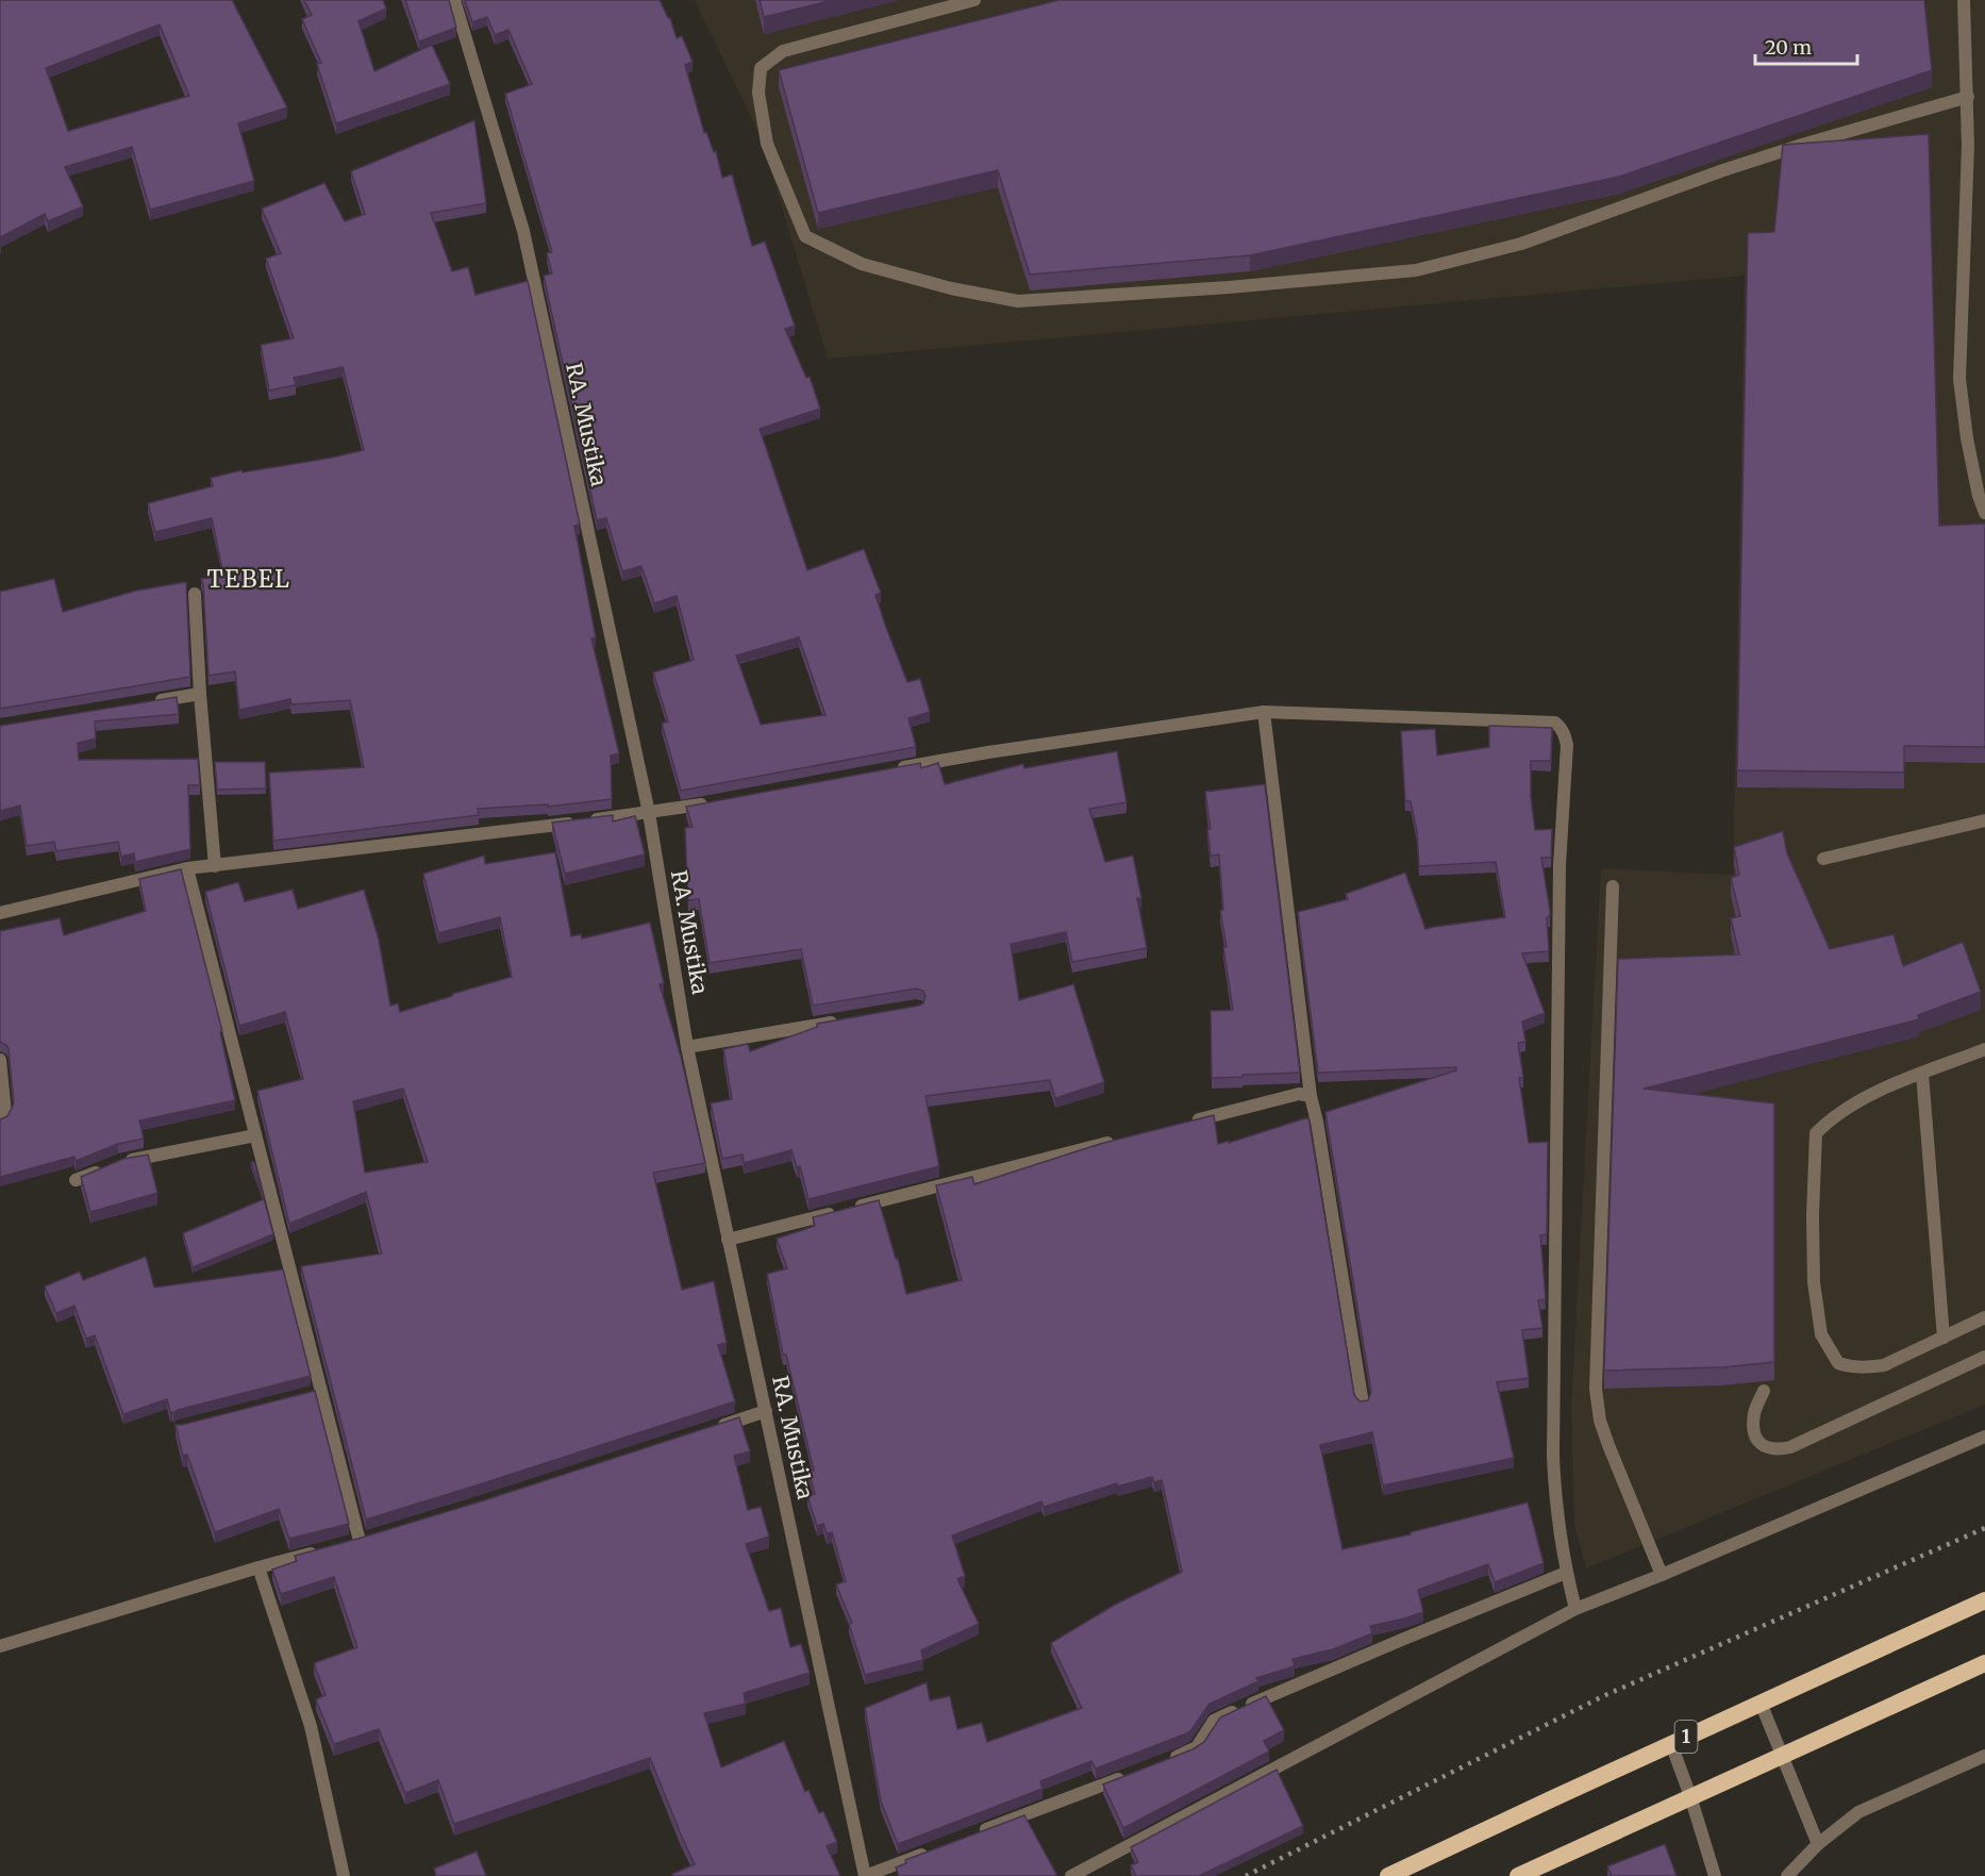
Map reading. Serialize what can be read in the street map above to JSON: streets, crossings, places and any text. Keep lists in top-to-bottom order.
{
  "streets": {
    "highway": ["1"],
    "street": ["RA. Mustika"]
  },
  "districts": ["TEBEL"],
  "scale_bar": "20 m"
}
